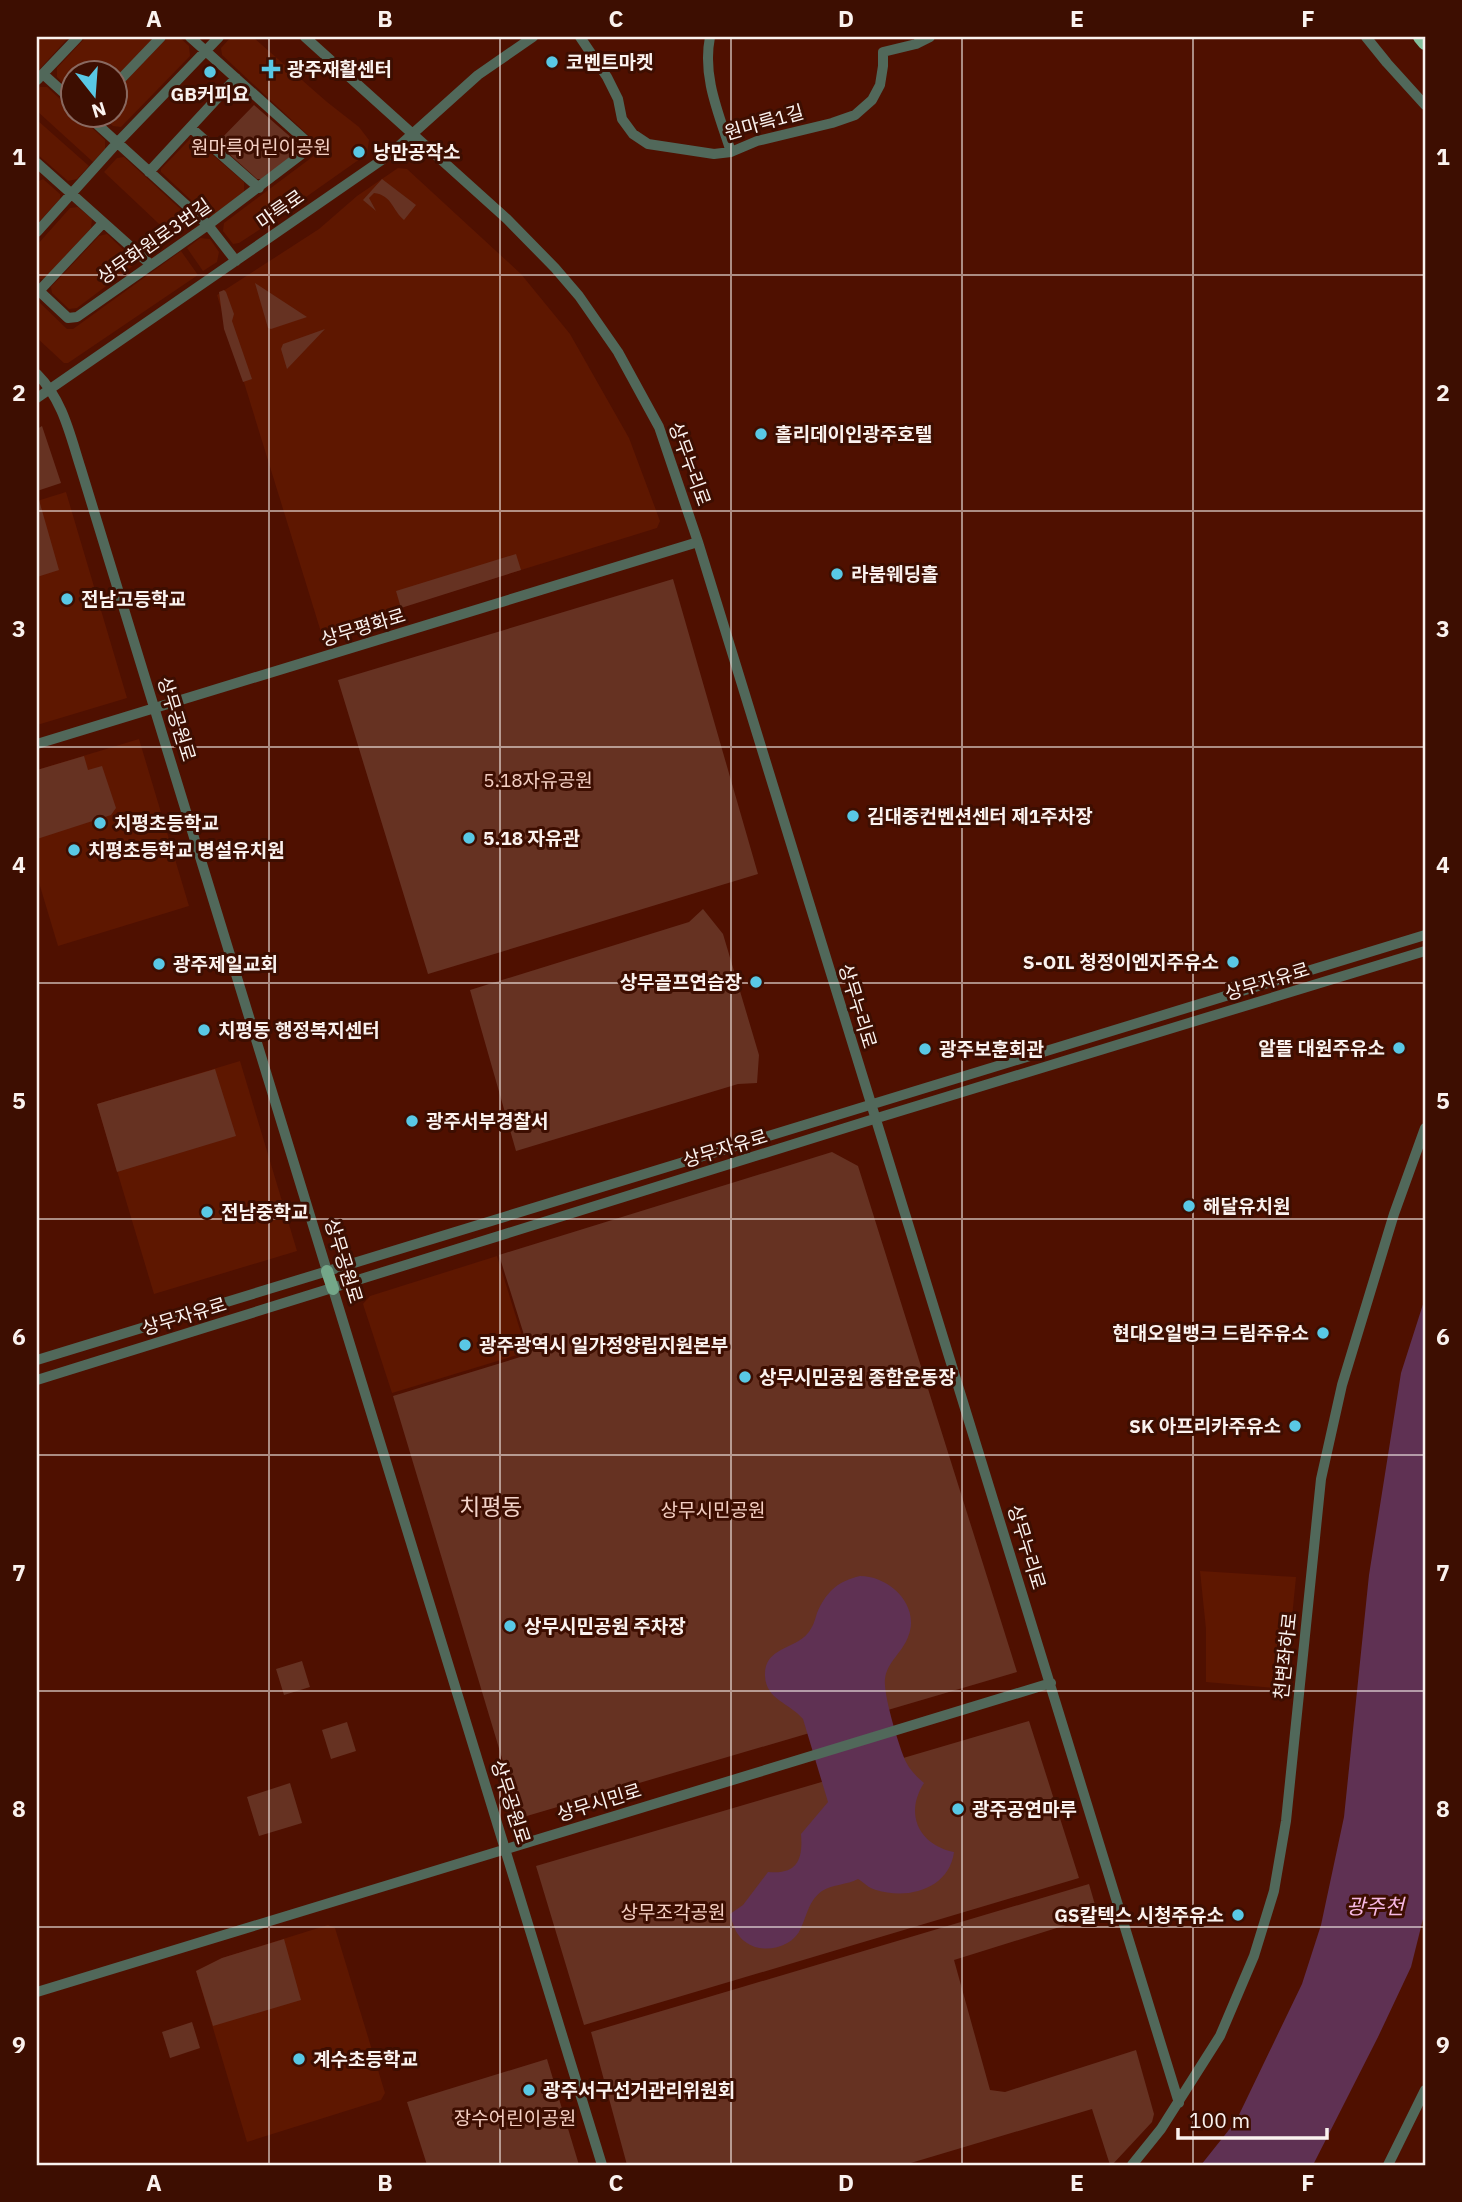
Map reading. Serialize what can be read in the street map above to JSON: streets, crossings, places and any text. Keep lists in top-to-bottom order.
{
  "streets": {
    "main road": ["상무공원로"],
    "street": [
      "원마륵1길",
      "마륵로",
      "상무화원로3번길",
      "상무누리로",
      "상무평화로",
      "상무자유로",
      "천변좌하로",
      "상무시민로"
    ]
  },
  "crossings": [
    ["마륵로", "상무누리로"],
    ["마륵로", "상무공원로"],
    ["상무누리로", "상무평화로"],
    ["상무누리로", "상무자유로"],
    ["상무누리로", "천변좌하로"],
    ["상무누리로", "상무시민로"],
    ["상무평화로", "상무공원로"],
    ["상무공원로", "상무자유로"],
    ["상무공원로", "상무시민로"]
  ],
  "districts": ["치평동"],
  "water": ["광주천"],
  "parks": [
    "원마륵어린이공원",
    "5.18자유공원",
    "상무시민공원",
    "상무조각공원",
    "장수어린이공원"
  ],
  "places": {
    "other": [
      "코벤트마켓",
      "GB커피요",
      "낭만공작소",
      "홀리데이인광주호텔",
      "라붐웨딩홀",
      "전남고등학교",
      "김대중컨벤션센터 제1주차장",
      "치평초등학교",
      "5.18 자유관",
      "치평초등학교 병설유치원",
      "S-OIL 청정이엔지주유소",
      "광주제일교회",
      "상무골프연습장",
      "치평동 행정복지센터",
      "알뜰 대원주유소",
      "광주보훈회관",
      "광주서부경찰서",
      "해달유치원",
      "전남중학교",
      "현대오일뱅크 드림주유소",
      "광주광역시 일가정양립지원본부",
      "상무시민공원 종합운동장",
      "SK 아프리카주유소",
      "상무시민공원 주차장",
      "광주공연마루",
      "GS칼텍스 시청주유소",
      "계수초등학교",
      "광주서구선거관리위원회"
    ],
    "health": ["광주재활센터"]
  },
  "scale_bar": "100 m",
  "north": "bottom",
  "grid": {
    "columns": [
      "A",
      "B",
      "C",
      "D",
      "E",
      "F"
    ],
    "rows": [
      "1",
      "2",
      "3",
      "4",
      "5",
      "6",
      "7",
      "8",
      "9"
    ]
  }
}
